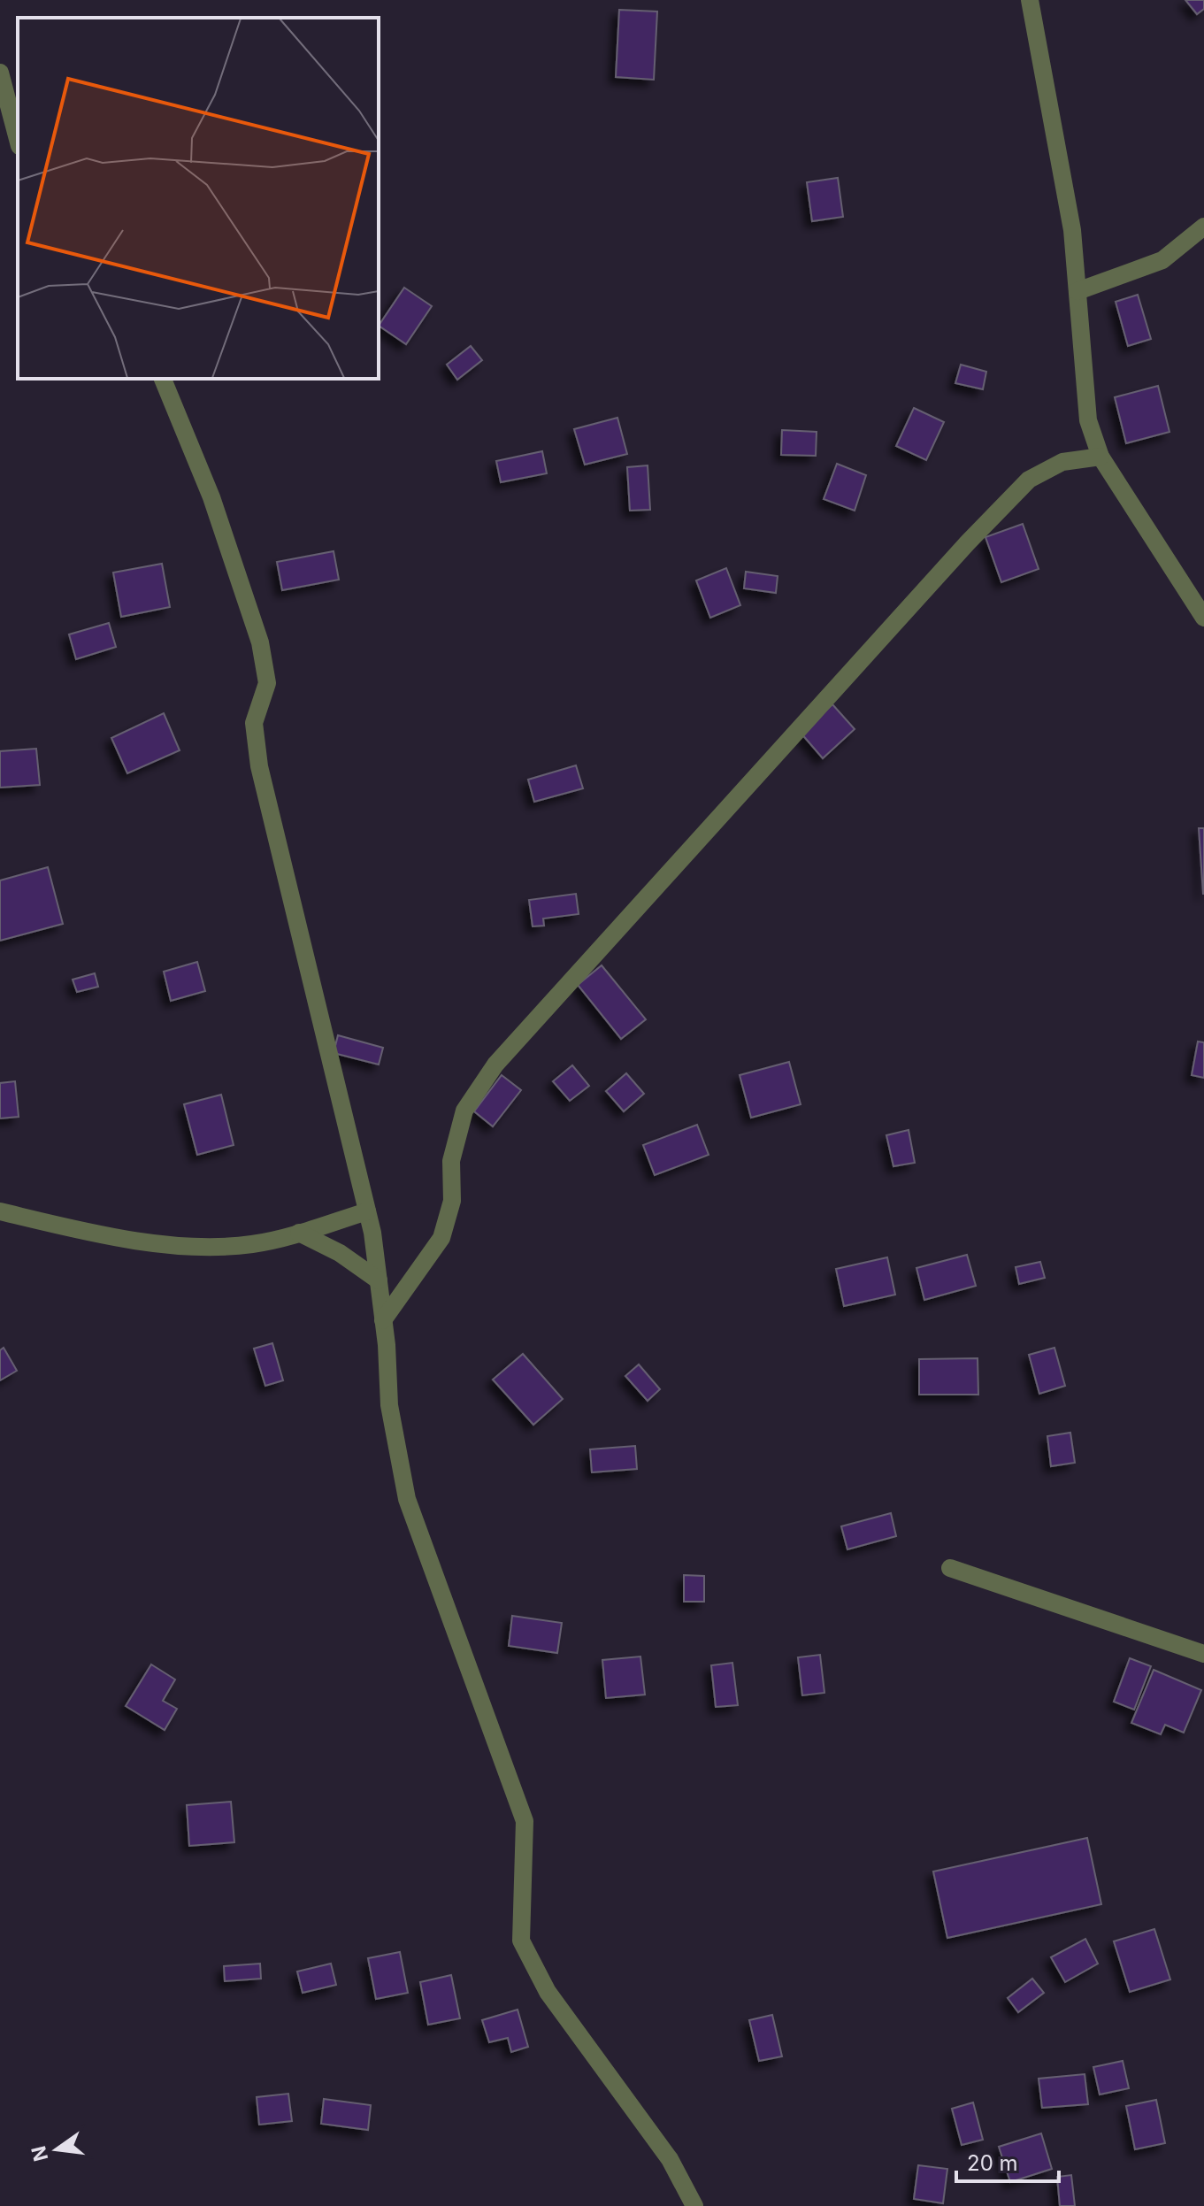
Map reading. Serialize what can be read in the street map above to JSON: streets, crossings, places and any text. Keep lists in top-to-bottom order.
{
  "scale_bar": "20 m",
  "north": "left"
}
